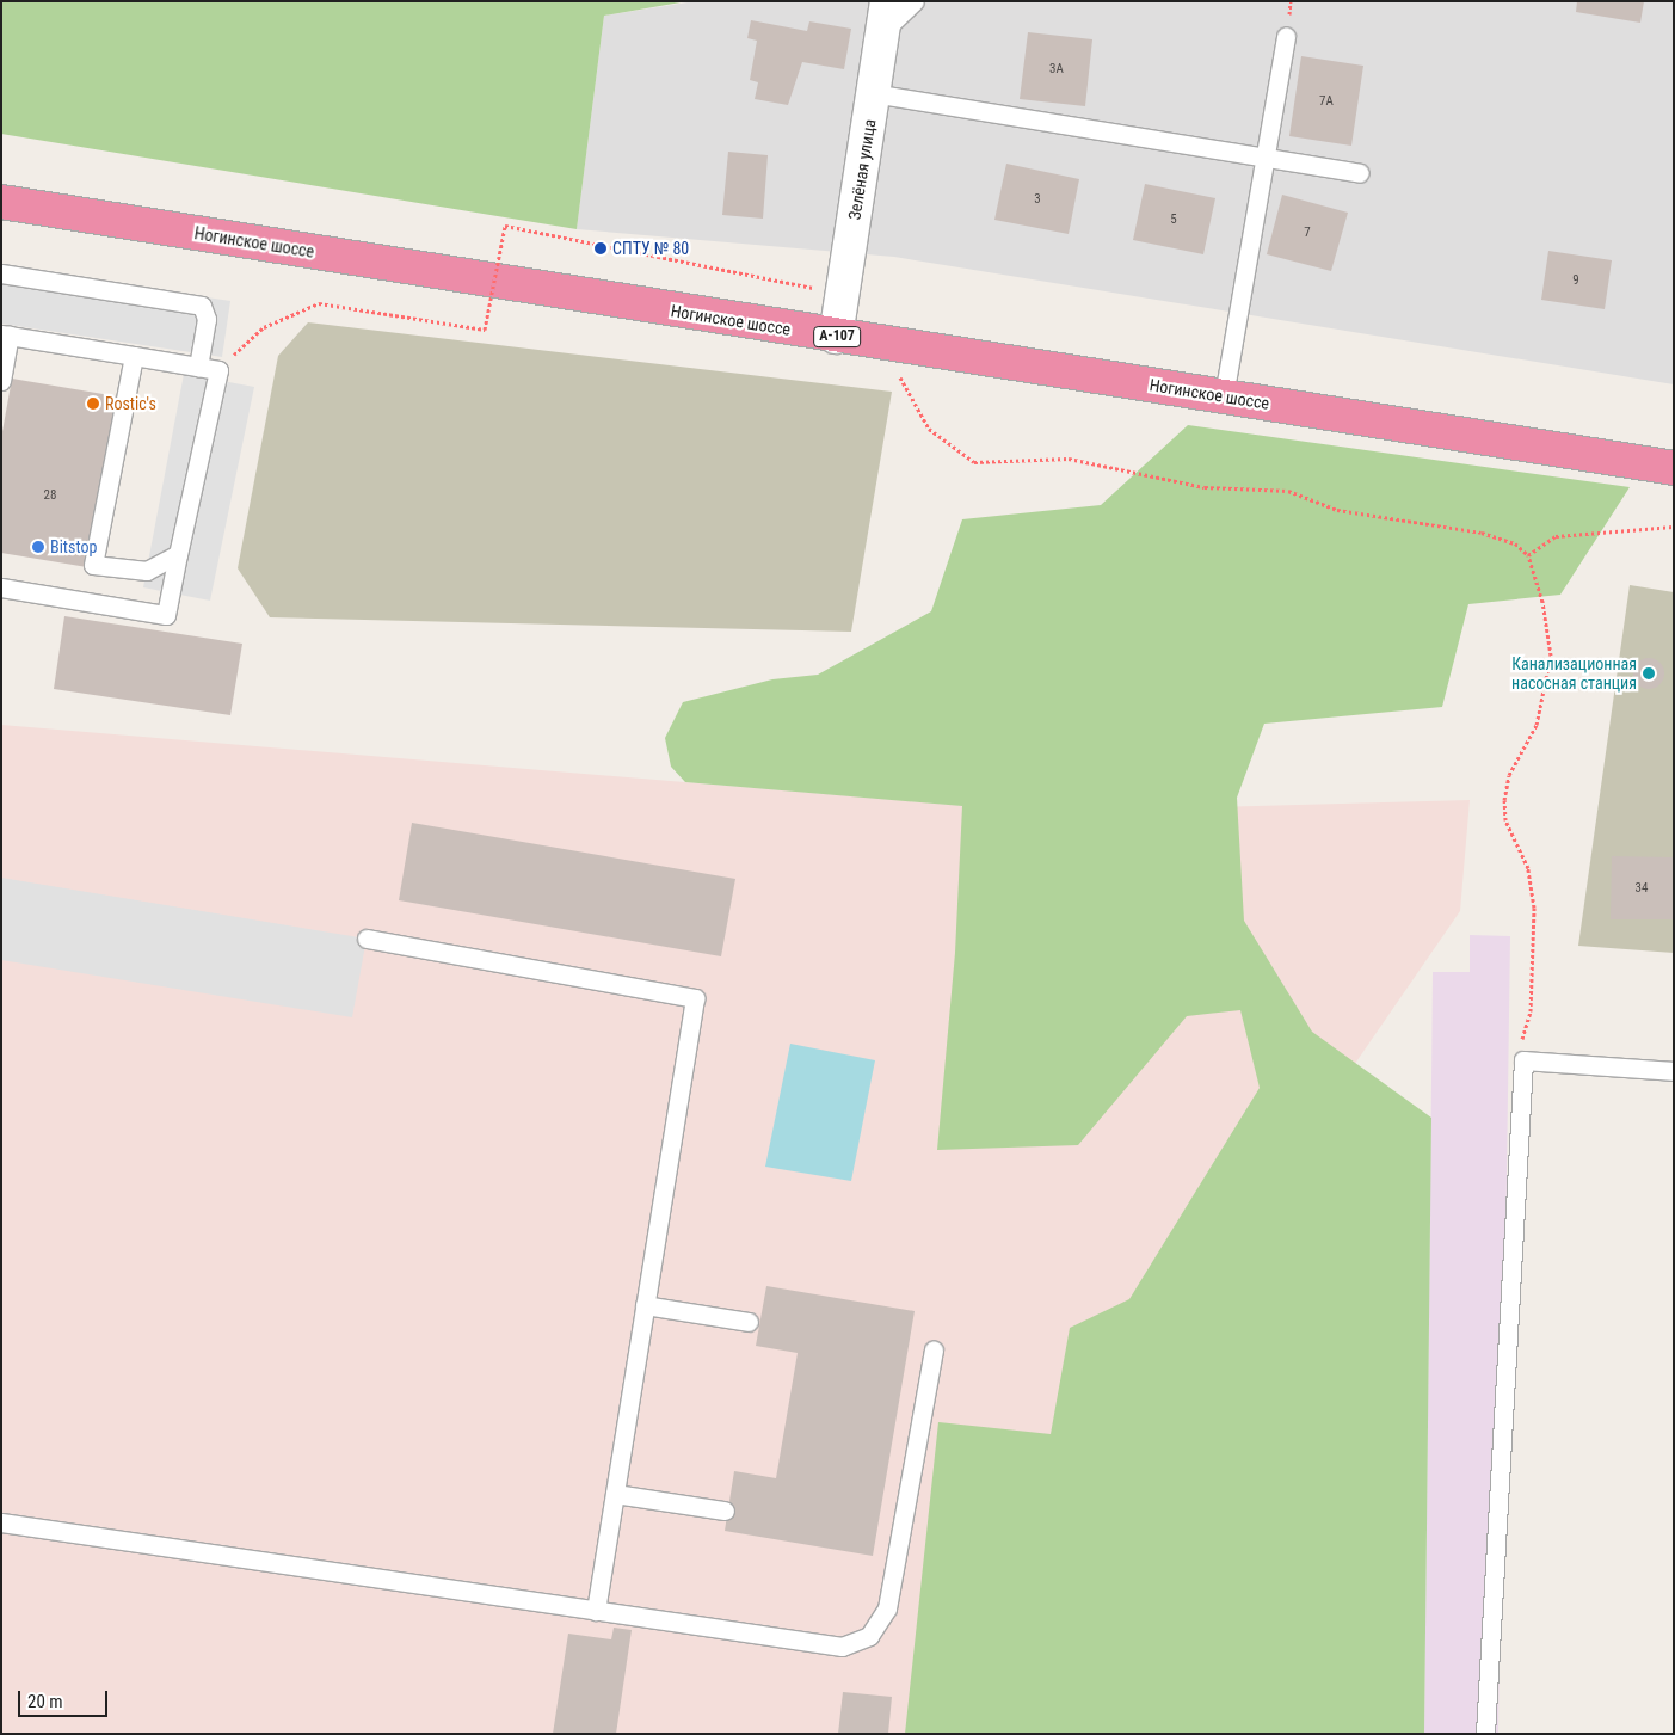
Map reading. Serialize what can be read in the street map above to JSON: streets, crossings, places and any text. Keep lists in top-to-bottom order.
{
  "streets": {
    "highway": ["Ногинское шоссе", "А-107"],
    "street": ["Зелёная улица"]
  },
  "crossings": [
    ["Зелёная улица", "Ногинское шоссе"]
  ],
  "places": [
    "СПТУ № 80",
    "Rostic's",
    "Bitstop",
    "Канализационная насосная станция"
  ],
  "house_numbers": [
    "3А",
    "7А",
    "3",
    "5",
    "7",
    "9",
    "28",
    "34"
  ],
  "scale_bar": "20 m"
}
